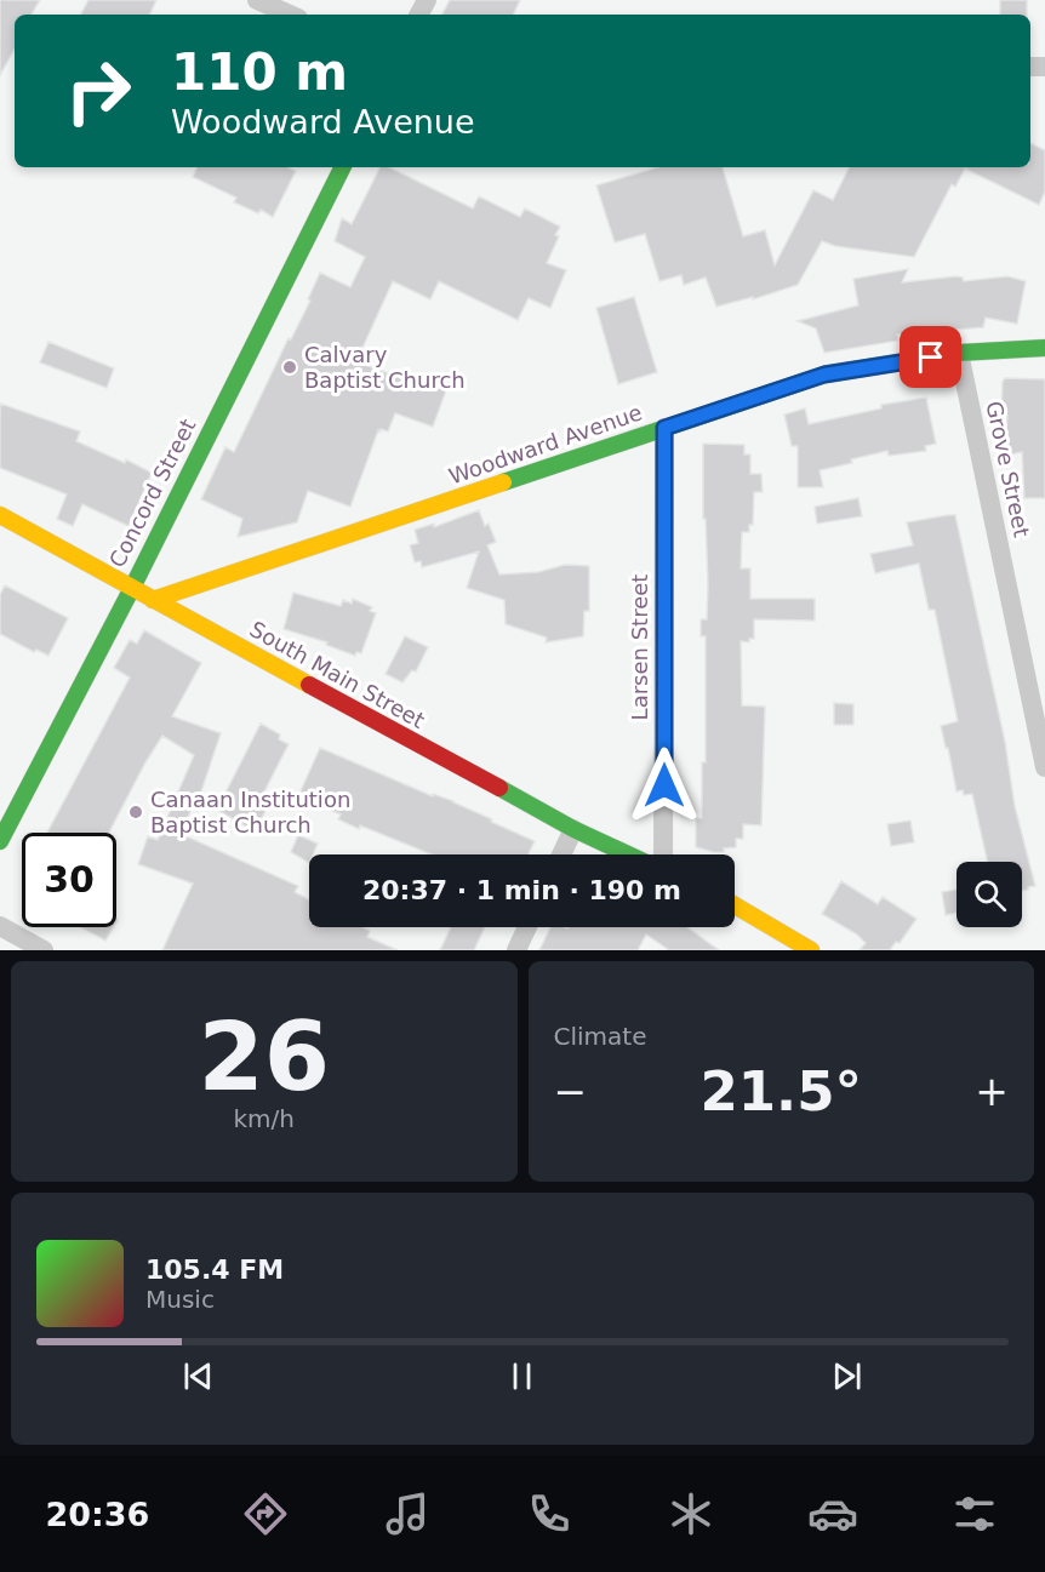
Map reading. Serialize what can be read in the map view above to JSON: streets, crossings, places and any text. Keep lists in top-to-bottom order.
{
  "streets": {
    "main road": ["Woodward Avenue", "Concord Street", "South Main Street"],
    "street": ["Grove Street", "Larsen Street"]
  },
  "crossings": [
    ["Woodward Avenue", "Grove Street"],
    ["Woodward Avenue", "Larsen Street"],
    ["Woodward Avenue", "South Main Street"],
    ["Concord Street", "South Main Street"]
  ],
  "places": ["Calvary Baptist Church", "Canaan Institution Baptist Church"],
  "page": {
    "turn": ["110 m", "Woodward Avenue"],
    "limit": "30",
    "trip": "20:37 · 1 min · 190 m",
    "tile": [
      ["26", "km/h"],
      "Climate"
    ],
    "heat": ["−", "21.5°", "+"],
    "song": ["105.4 FM", "Music"],
    "tabs": "20:36"
  }
}
